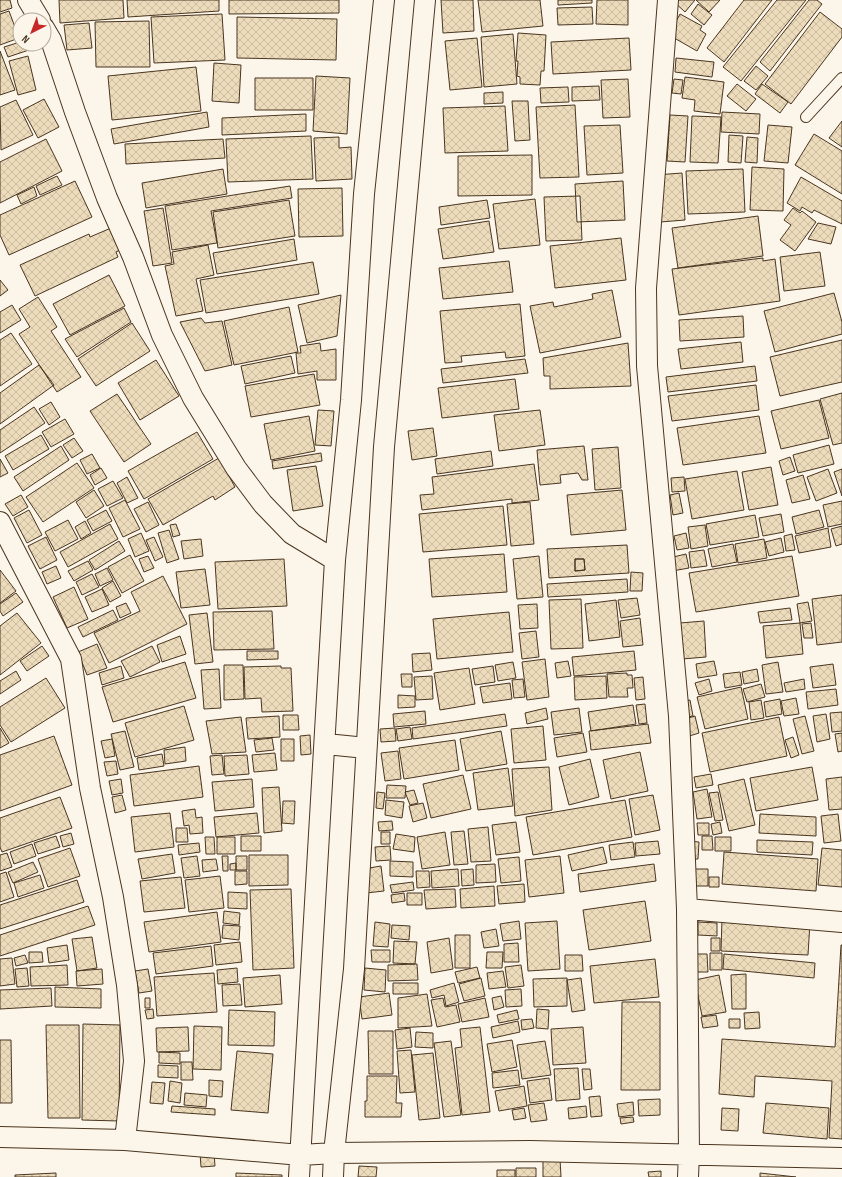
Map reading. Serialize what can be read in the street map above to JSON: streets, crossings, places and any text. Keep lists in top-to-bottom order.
{
  "north": "bottom left"
}
